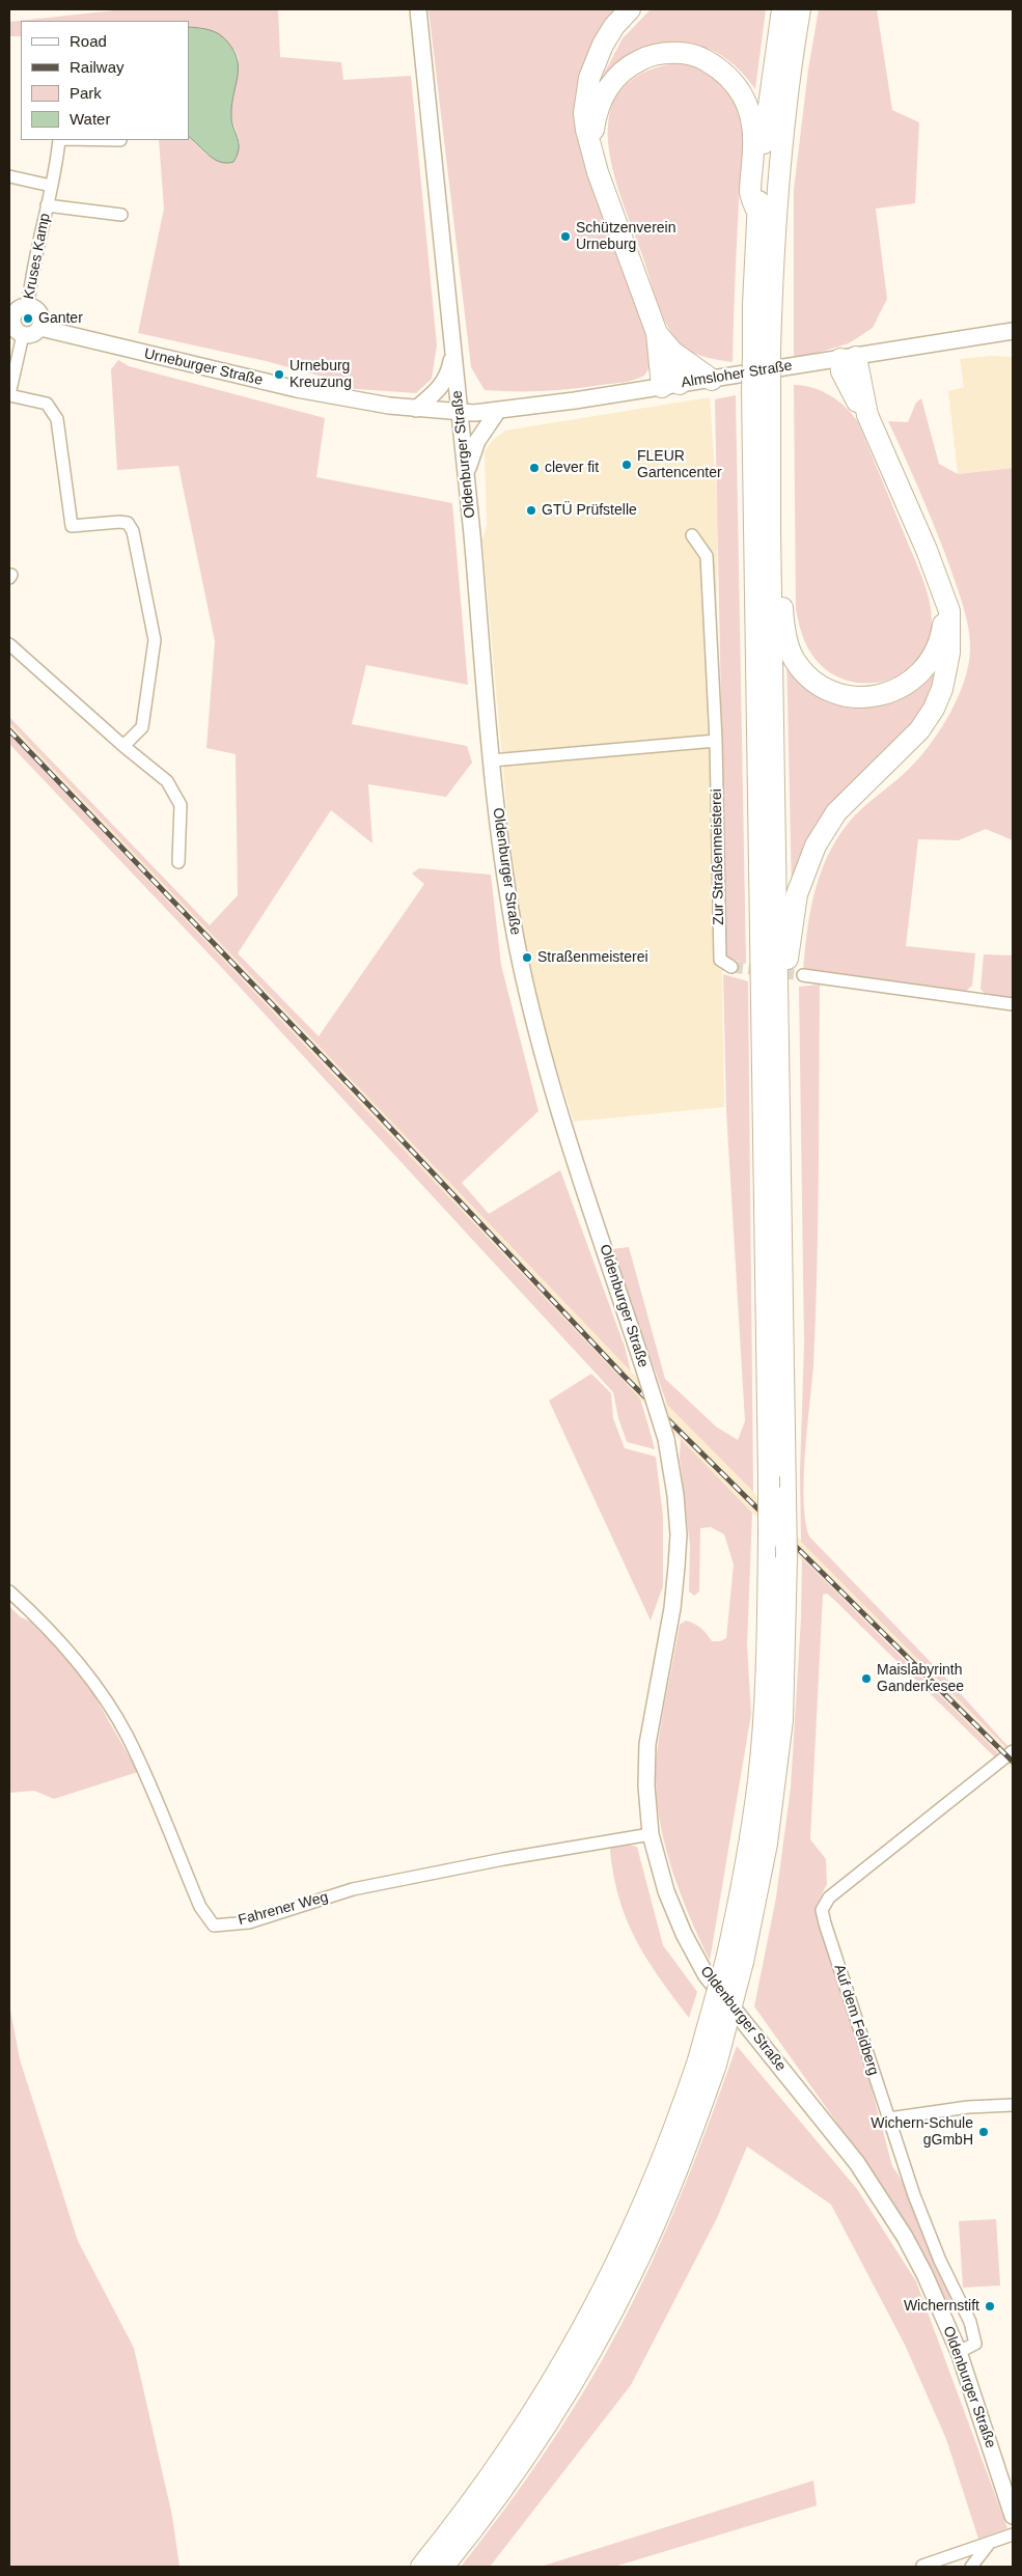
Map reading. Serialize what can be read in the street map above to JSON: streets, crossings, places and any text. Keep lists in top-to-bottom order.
{
  "streets": {
    "main road": ["Urneburger Straße", "Almsloher Straße", "Oldenburger Straße"],
    "street": [
      "Kruses Kamp",
      "Zur Straßenmeisterei",
      "Fahrener Weg",
      "Auf dem Feldberg"
    ]
  },
  "crossings": [
    ["Kruses Kamp", "Urneburger Straße"],
    ["Urneburger Straße", "Almsloher Straße"],
    ["Urneburger Straße", "Oldenburger Straße"],
    ["Almsloher Straße", "Oldenburger Straße"],
    ["Oldenburger Straße", "Fahrener Weg"],
    ["Oldenburger Straße", "Auf dem Feldberg"]
  ],
  "places": [
    "Schützenverein Urneburg",
    "Ganter",
    "Urneburg Kreuzung",
    "FLEUR Gartencenter",
    "clever fit",
    "GTÜ Prüfstelle",
    "Straßenmeisterei",
    "Maislabyrinth Ganderkesee",
    "Wichern-Schule gGmbH",
    "Wichernstift"
  ],
  "legend": [
    "Road",
    "Railway",
    "Park",
    "Water"
  ]
}
